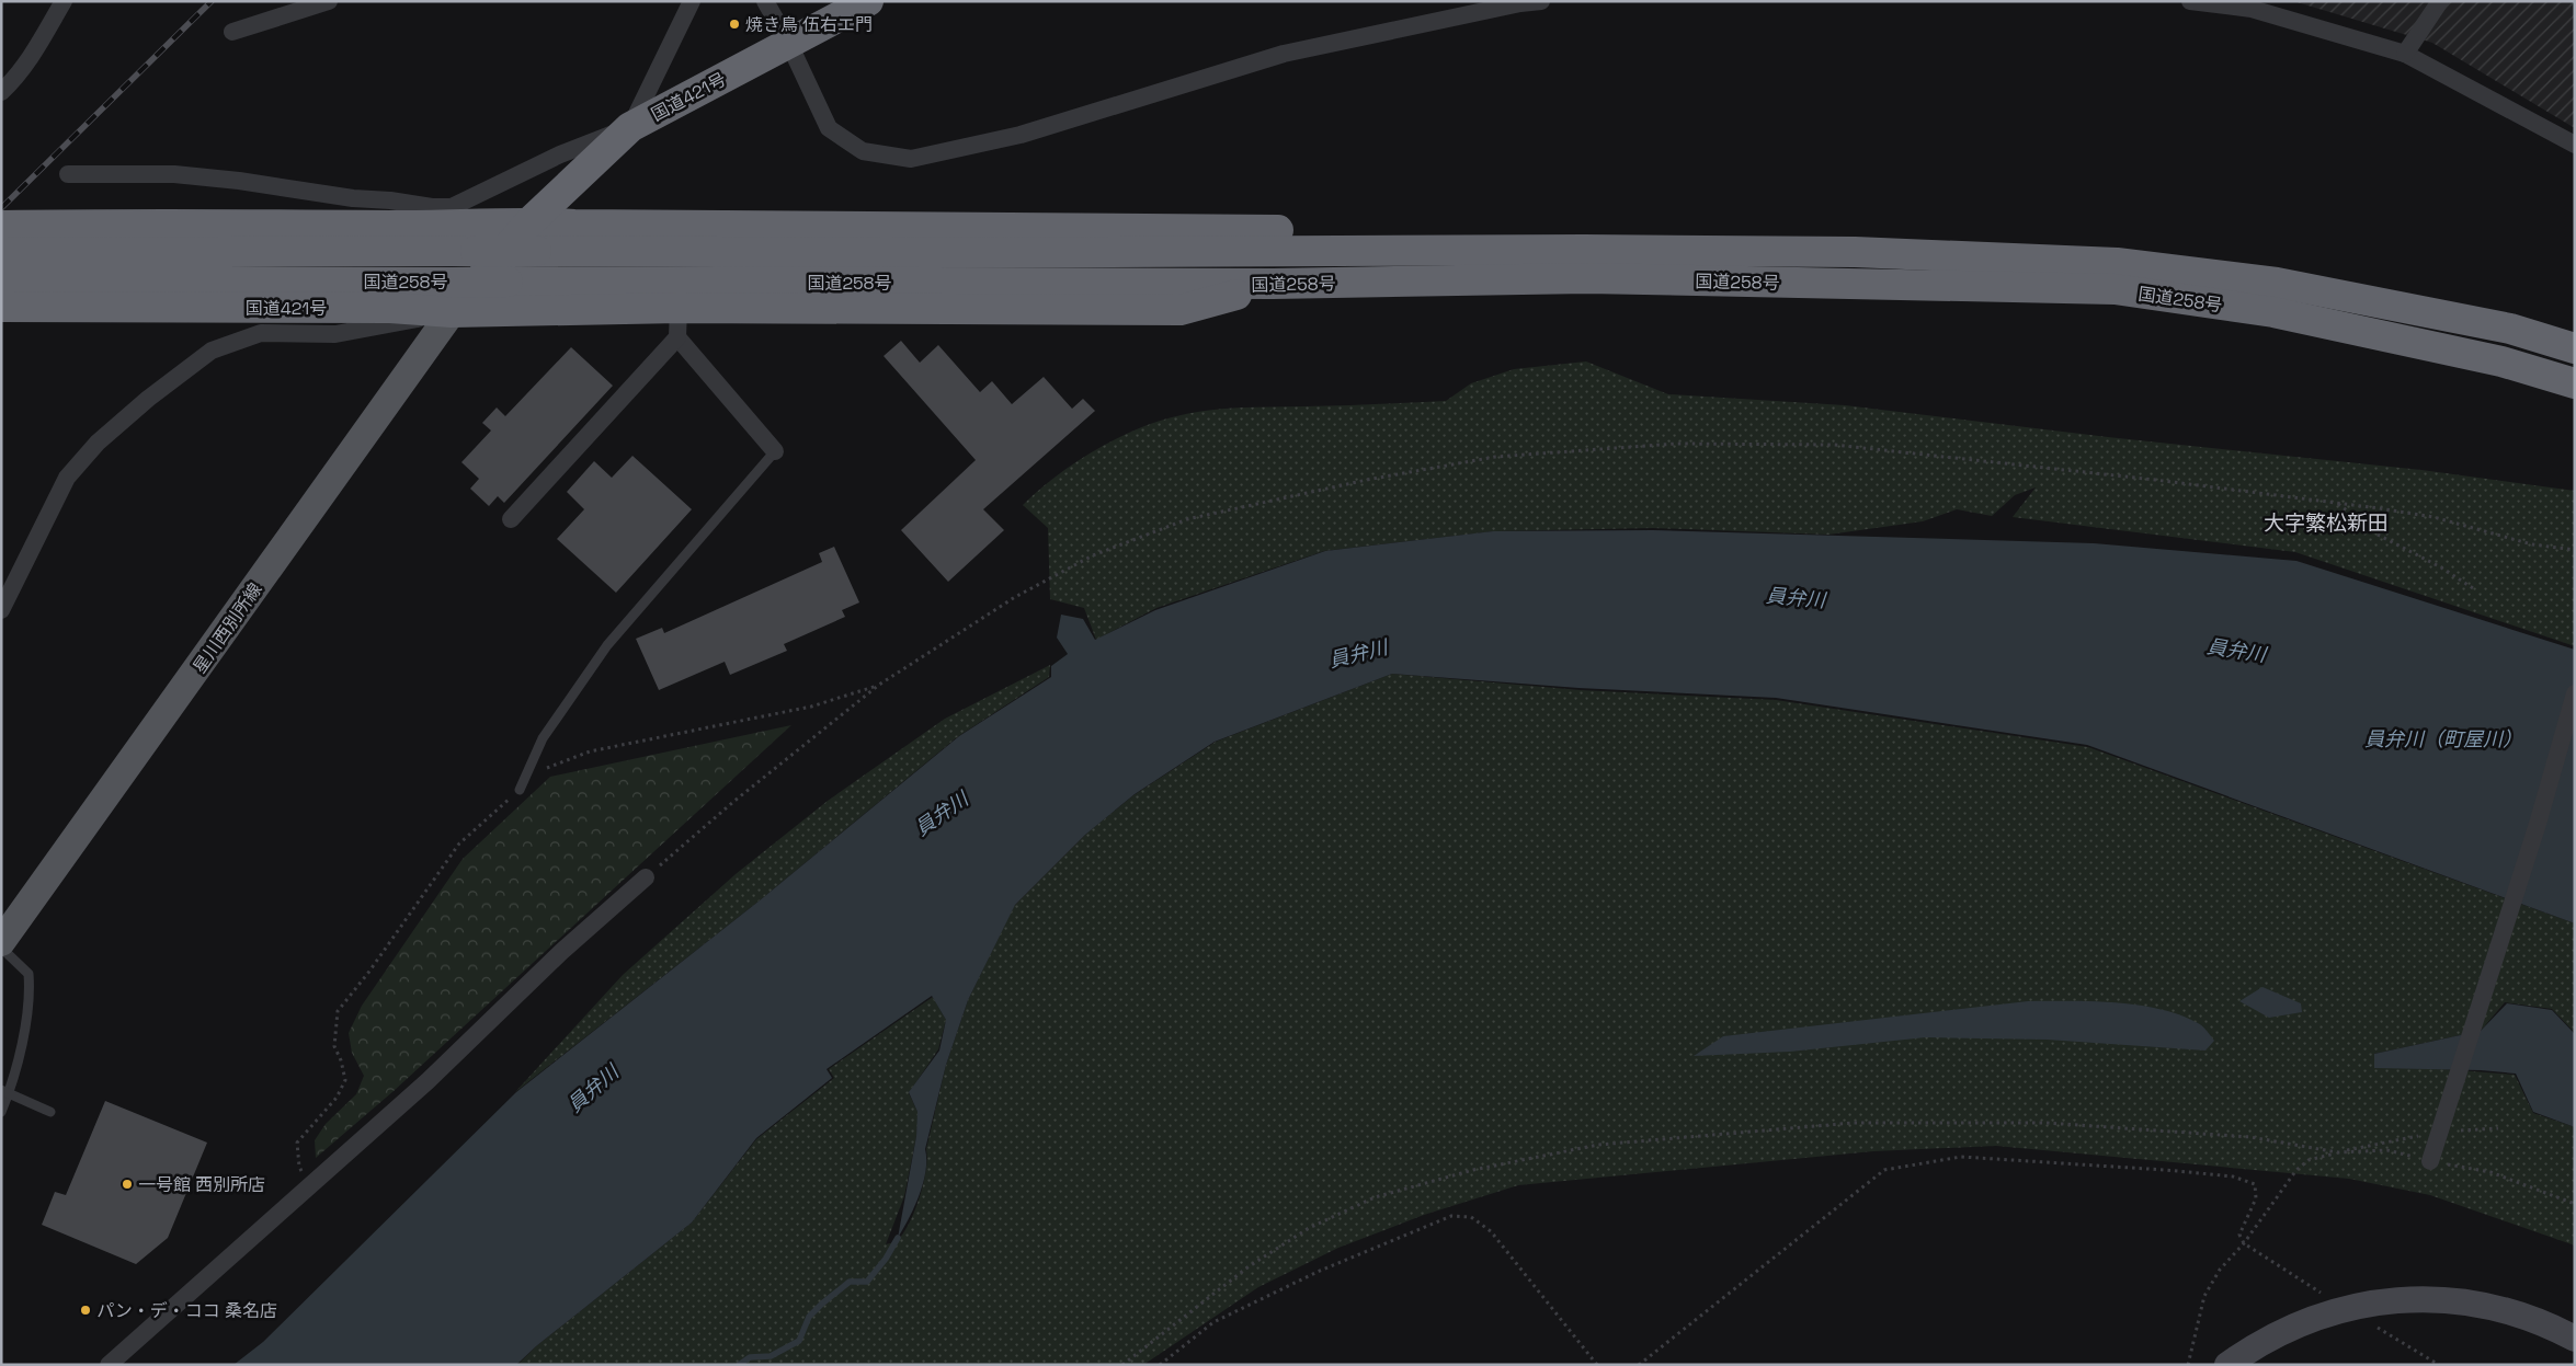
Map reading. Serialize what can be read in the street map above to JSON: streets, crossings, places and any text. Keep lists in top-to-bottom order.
{
  "streets": {
    "highway": ["国道421号", "国道258号"],
    "main road": ["星川西別所線"]
  },
  "crossings": [
    ["国道421号", "星川西別所線"]
  ],
  "districts": ["大字繁松新田"],
  "water": ["員弁川", "員弁川（町屋川）"],
  "places": ["焼き鳥 伍右エ門", "一号館 西別所店", "パン・デ・ココ 桑名店"]
}
